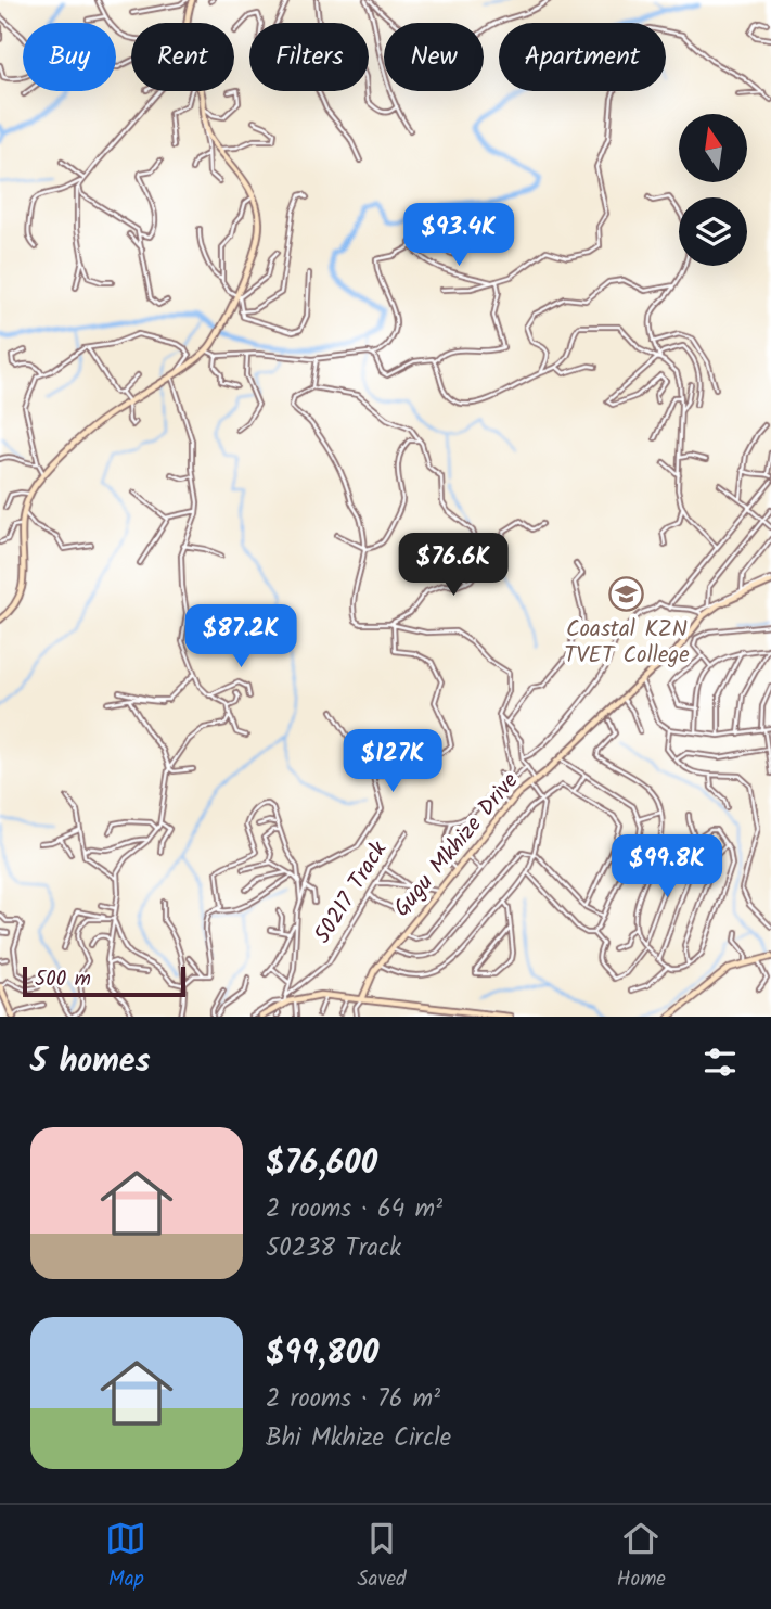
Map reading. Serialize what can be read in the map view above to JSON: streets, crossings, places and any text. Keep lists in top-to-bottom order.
{
  "streets": {
    "street": ["Gugu Mkhize Drive", "50217 Track"]
  },
  "places": {
    "school or university": ["Coastal KZN TVET College"]
  },
  "scale_bar": "500 m",
  "north": "top",
  "page": {
    "chip": [
      "Buy",
      "Rent",
      "Filters",
      "New",
      "Apartment"
    ],
    "price": [
      "$93.4K",
      "$76.6K",
      "$87.2K",
      "$127K",
      "$99.8K"
    ],
    "scale": "500 m",
    "heading": "5 homes",
    "list": [
      {
        "name": "$76,600",
        "note": "2 rooms · 64 m² · 50238 Track"
      },
      {
        "name": "$99,800",
        "note": "2 rooms · 76 m² · Bhi Mkhize Circle"
      }
    ],
    "tabs": ["Map", "Saved", "Home"]
  }
}
